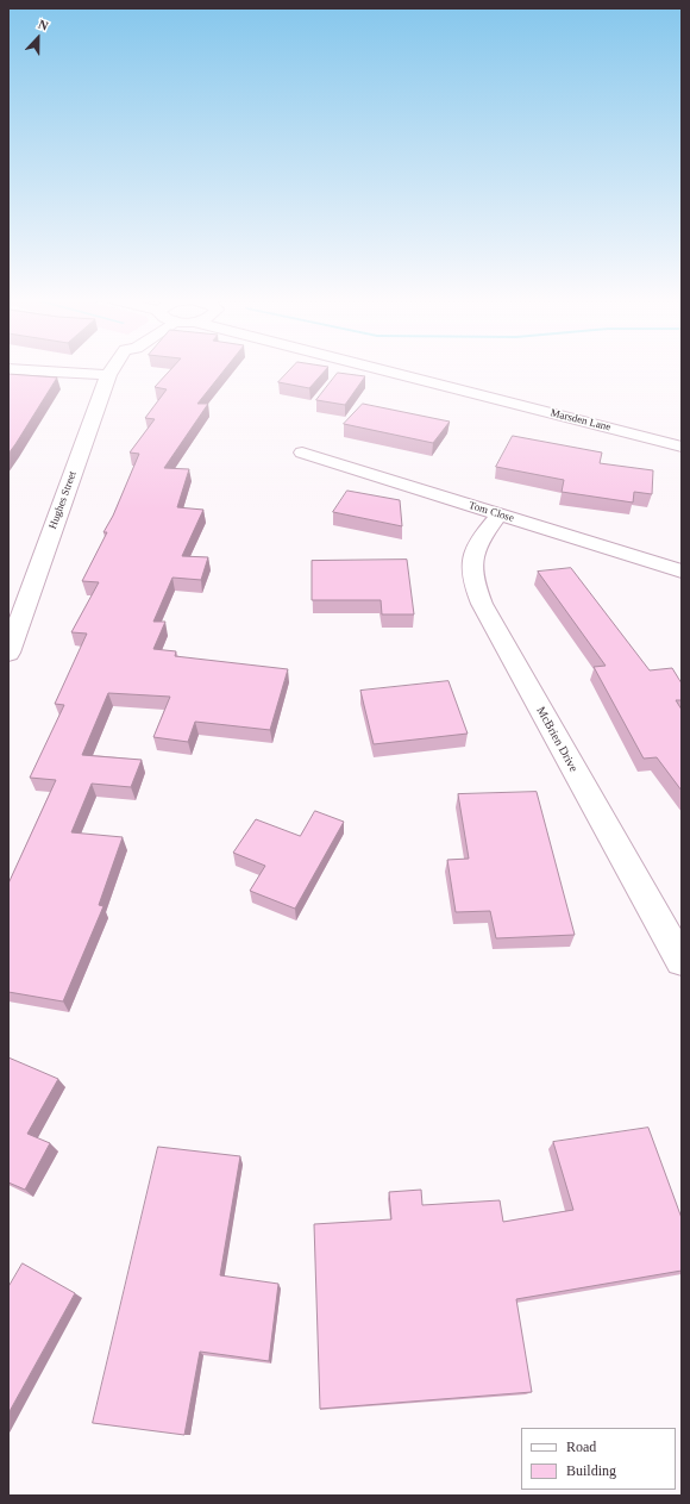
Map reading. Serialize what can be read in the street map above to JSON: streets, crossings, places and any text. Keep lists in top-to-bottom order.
{
  "streets": {
    "street": [
      "Marsden Lane",
      "Hughes Street",
      "Tom Close",
      "McBrien Drive"
    ]
  },
  "crossings": [
    ["Tom Close", "McBrien Drive"]
  ],
  "legend": ["Road", "Building"],
  "north": "top"
}
